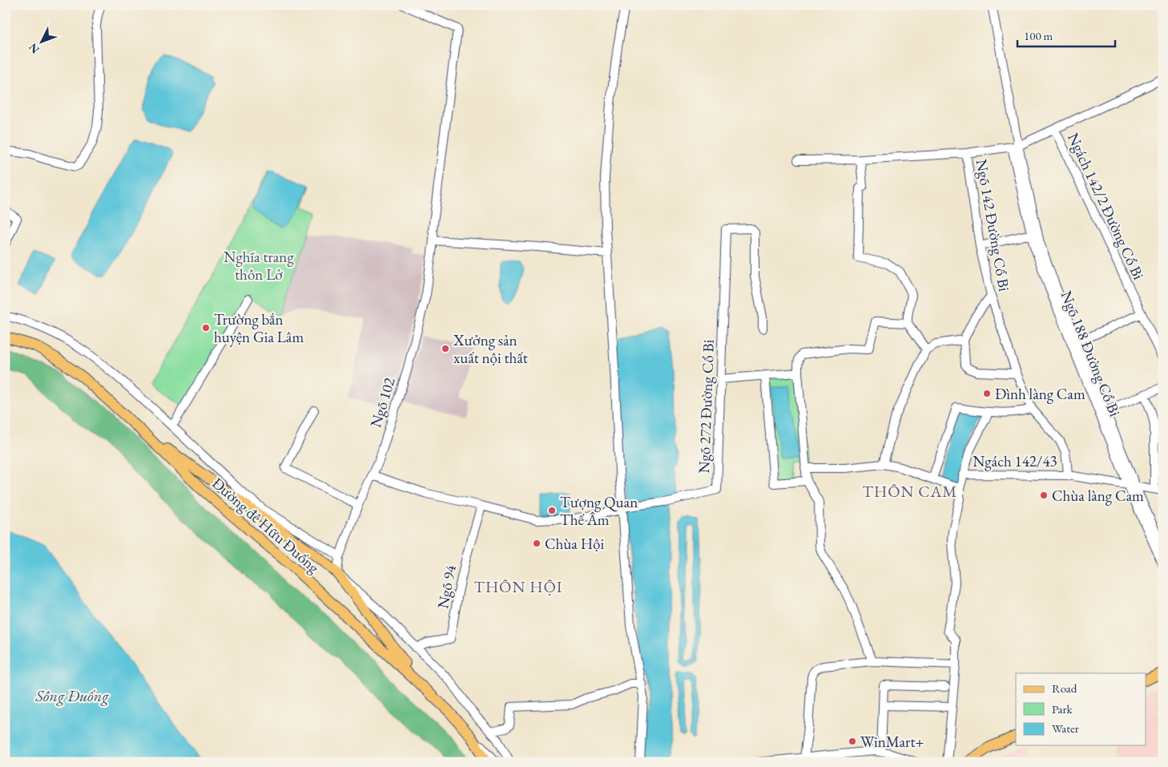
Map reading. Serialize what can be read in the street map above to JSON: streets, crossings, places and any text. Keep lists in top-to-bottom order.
{
  "streets": {
    "main road": ["Đường đê Hữu Đuống"],
    "street": [
      "Ngách 142/2 Đường Cổ Bi",
      "Ngõ 142 Đường Cổ Bi",
      "Ngõ 188 Đường Cổ Bi",
      "Ngõ 102",
      "Ngõ 272 Đường Cổ Bi",
      "Ngách 142/43",
      "Ngõ 94"
    ]
  },
  "crossings": [
    ["Ngõ 142 Đường Cổ Bi", "Ngách 142/43"]
  ],
  "districts": ["THÔN CAM", "THÔN HỘI"],
  "water": ["Sông Đuống"],
  "parks": ["Nghĩa trang thôn Lở"],
  "places": [
    "Trường bắn huyện Gia Lâm",
    "Xưởng sản xuất nội thất",
    "Đình làng Cam",
    "Chùa làng Cam",
    "Tượng Quan Thế Âm",
    "Chùa Hội",
    "WinMart+"
  ],
  "legend": ["Road", "Park", "Water"],
  "scale_bar": "100 m",
  "north": "bottom left"
}
